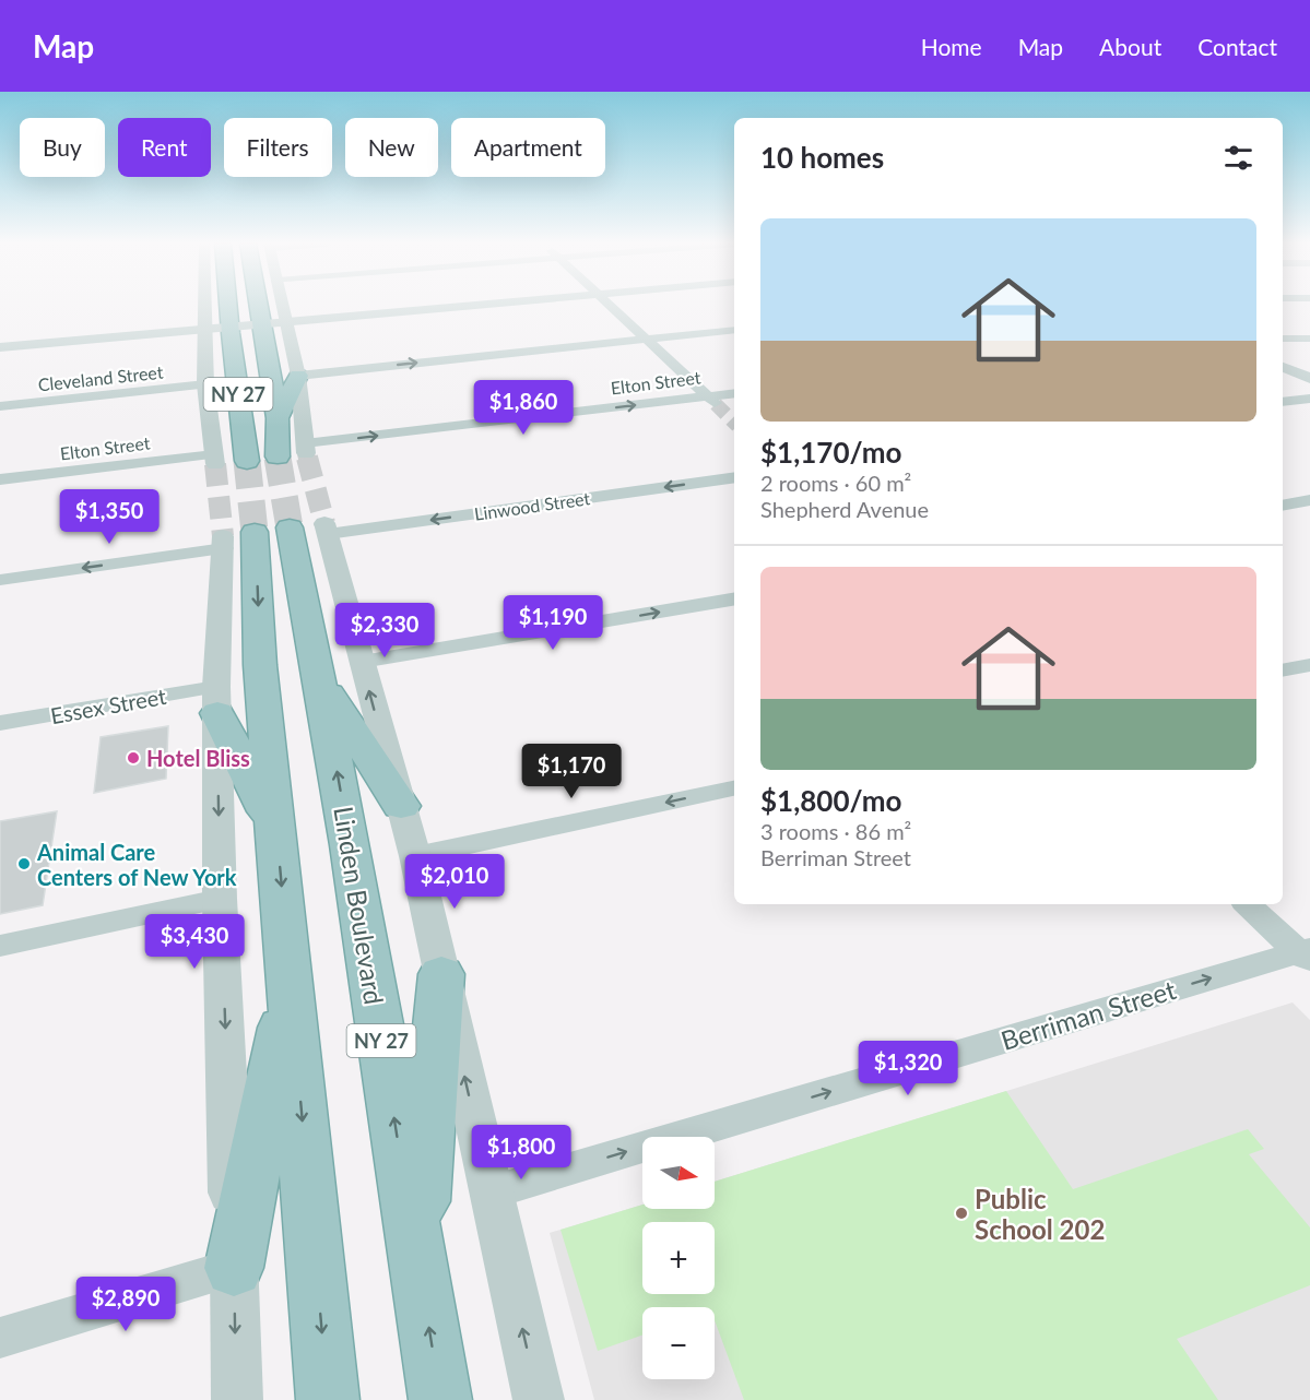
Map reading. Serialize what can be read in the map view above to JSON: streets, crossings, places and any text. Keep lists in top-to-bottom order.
{
  "streets": {
    "highway": ["NY 27", "Linden Boulevard"],
    "street": [
      "Cleveland Street",
      "Elton Street",
      "Linwood Street",
      "Essex Street",
      "Berriman Street"
    ]
  },
  "crossings": [
    ["Linwood Street", "Linden Boulevard"]
  ],
  "one_way": ["Berriman Street"],
  "places": ["Hotel Bliss", "Animal Care Centers of New York", "Public School 202"],
  "north": "right",
  "page": {
    "header": "Map",
    "nav": [
      "Home",
      "Map",
      "About",
      "Contact"
    ],
    "chip": [
      "Buy",
      "Rent",
      "Filters",
      "New",
      "Apartment"
    ],
    "heading": "10 homes",
    "list": [
      {
        "name": "$1,170/mo",
        "note": "2 rooms · 60 m² · Shepherd Avenue"
      },
      {
        "name": "$1,800/mo",
        "note": "3 rooms · 86 m² · Berriman Street"
      }
    ],
    "price": [
      "$1,860",
      "$1,350",
      "$1,190",
      "$2,330",
      "$1,170",
      "$2,010",
      "$3,430",
      "$1,320",
      "$1,800",
      "$2,890"
    ],
    "map_buttons": ["+", "−"]
  }
}
